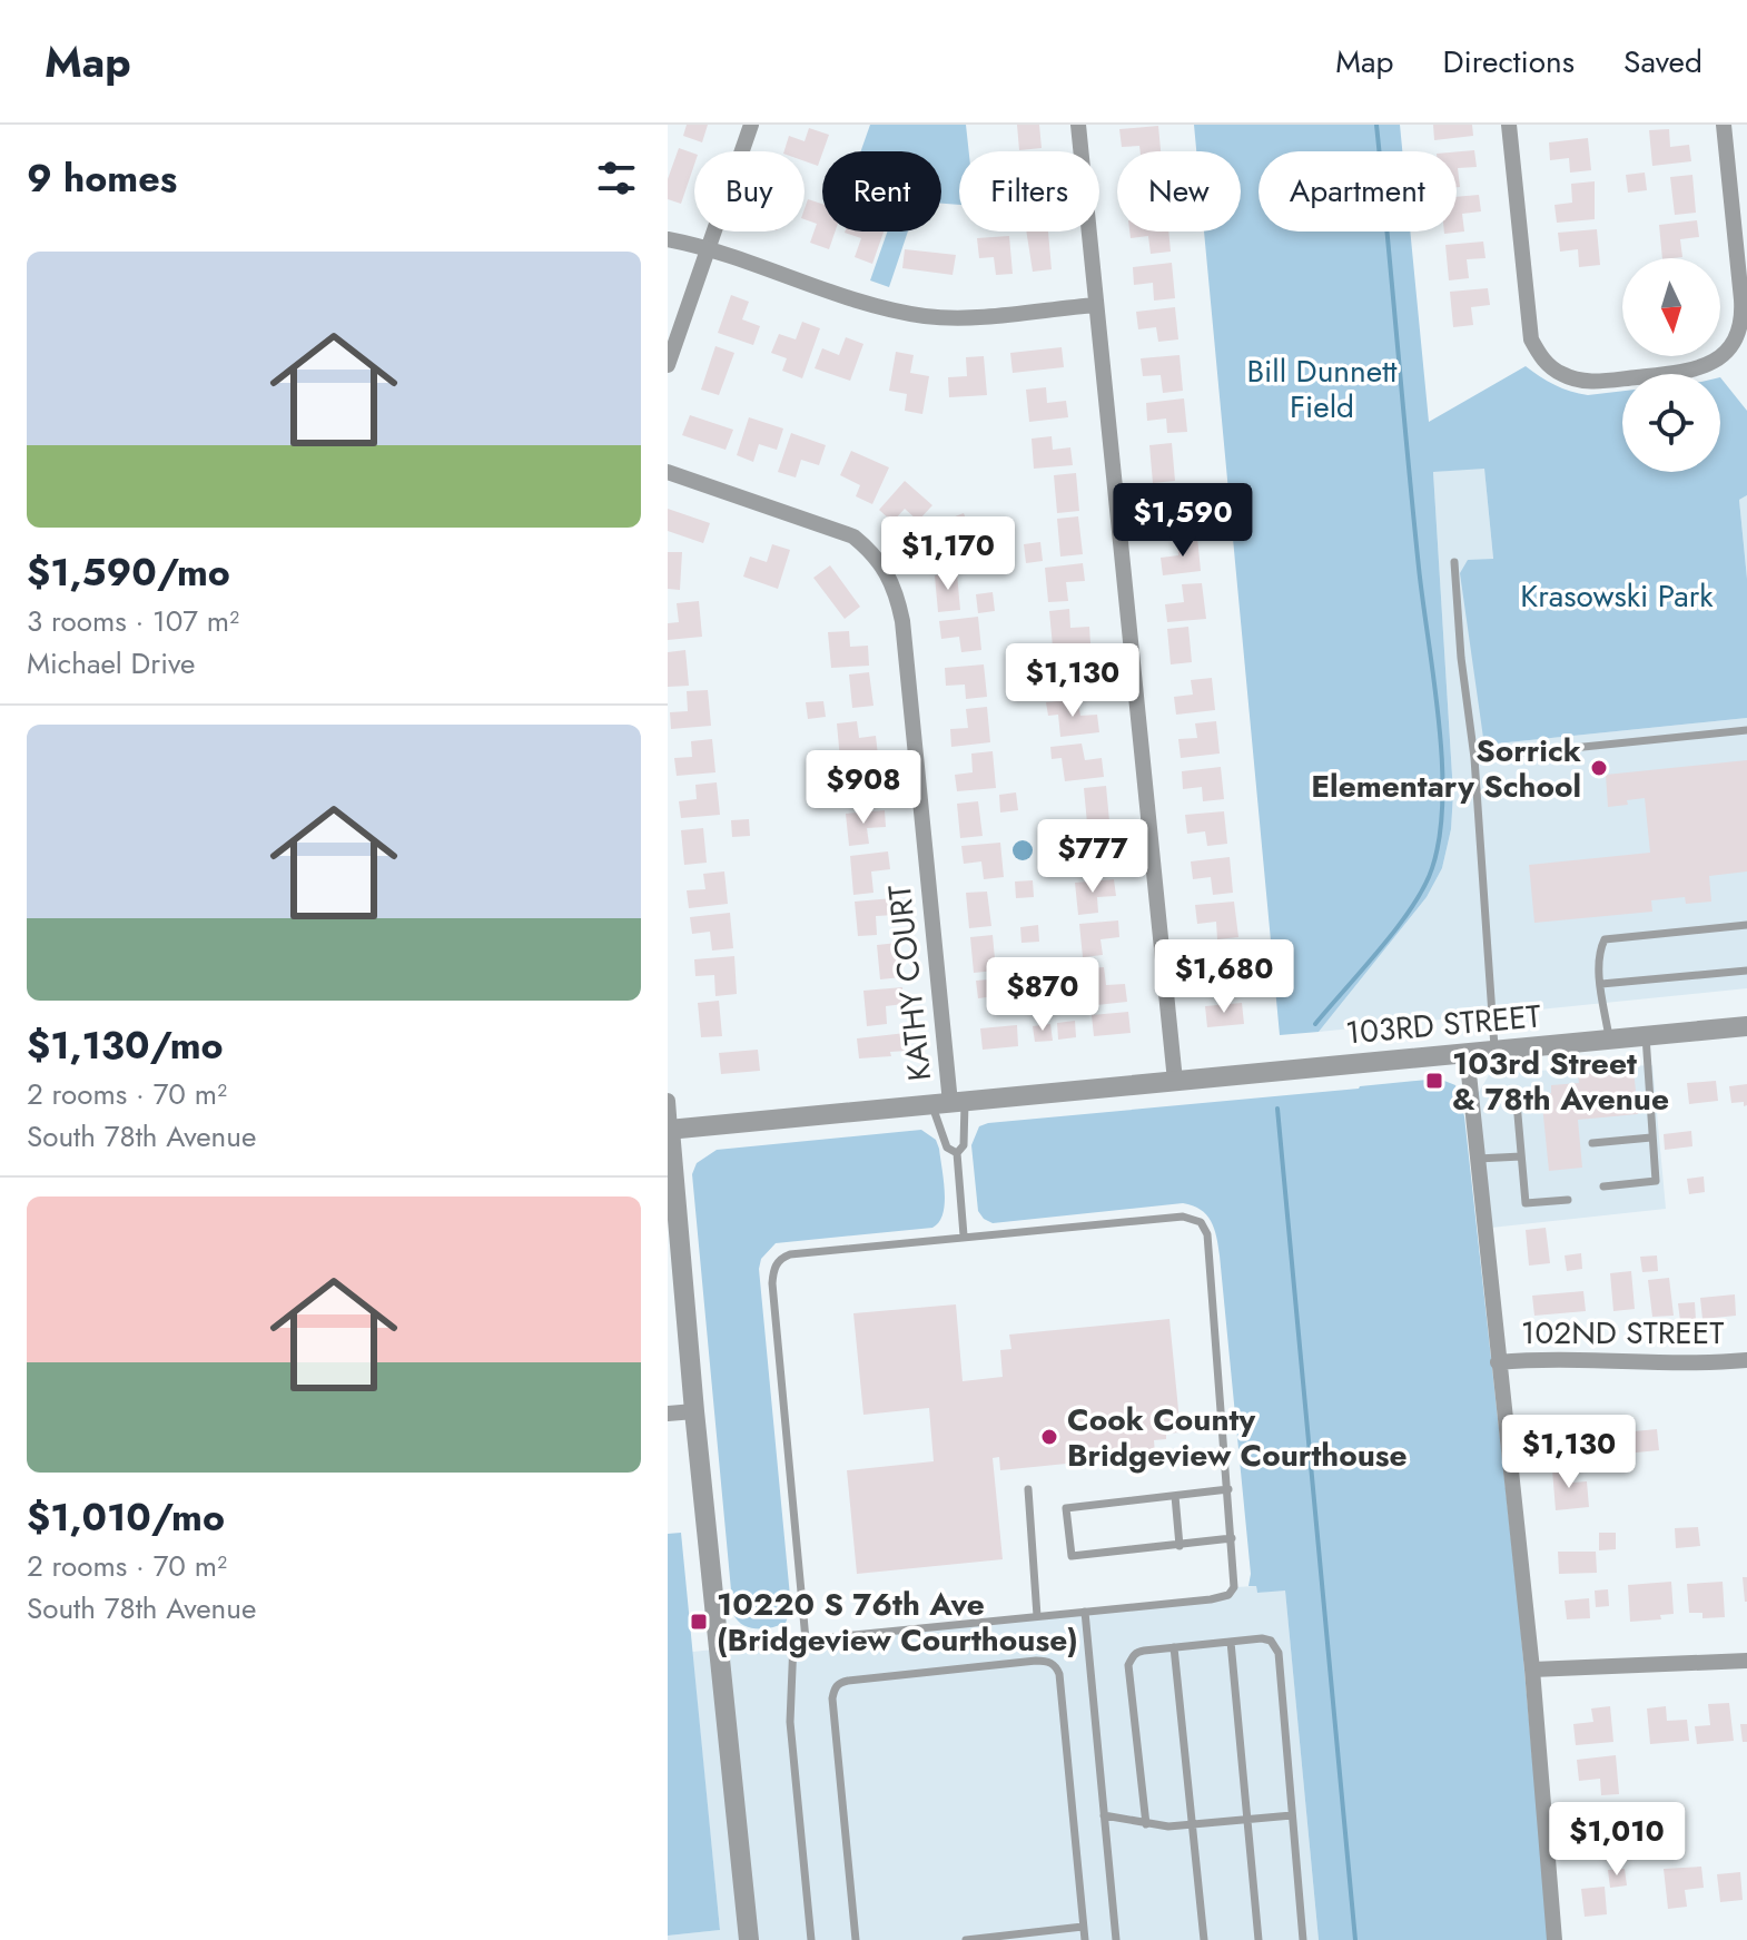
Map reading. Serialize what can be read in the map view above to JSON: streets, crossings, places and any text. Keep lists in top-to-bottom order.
{
  "streets": {
    "street": ["KATHY COURT", "103RD STREET", "102ND STREET"]
  },
  "crossings": [
    ["KATHY COURT", "103RD STREET"]
  ],
  "parks": ["Bill Dunnett Field", "Krasowski Park"],
  "places": {
    "other": ["Sorrick Elementary School", "Cook County Bridgeview Courthouse"],
    "transit": ["103rd Street & 78th Avenue", "10220 S 76th Ave (Bridgeview Courthouse)"]
  },
  "north": "bottom",
  "page": {
    "header": "Map",
    "nav": ["Map", "Directions", "Saved"],
    "heading": "9 homes",
    "chip": [
      "Buy",
      "Rent",
      "Filters",
      "New",
      "Apartment"
    ],
    "list": [
      {
        "name": "$1,590/mo",
        "note": "3 rooms · 107 m² · Michael Drive"
      },
      {
        "name": "$1,130/mo",
        "note": "2 rooms · 70 m² · South 78th Avenue"
      },
      {
        "name": "$1,010/mo",
        "note": "2 rooms · 70 m² · South 78th Avenue"
      }
    ],
    "price": [
      "$1,590",
      "$1,170",
      "$1,130",
      "$908",
      "$777",
      "$1,680",
      "$870",
      "$1,130",
      "$1,010"
    ]
  }
}
